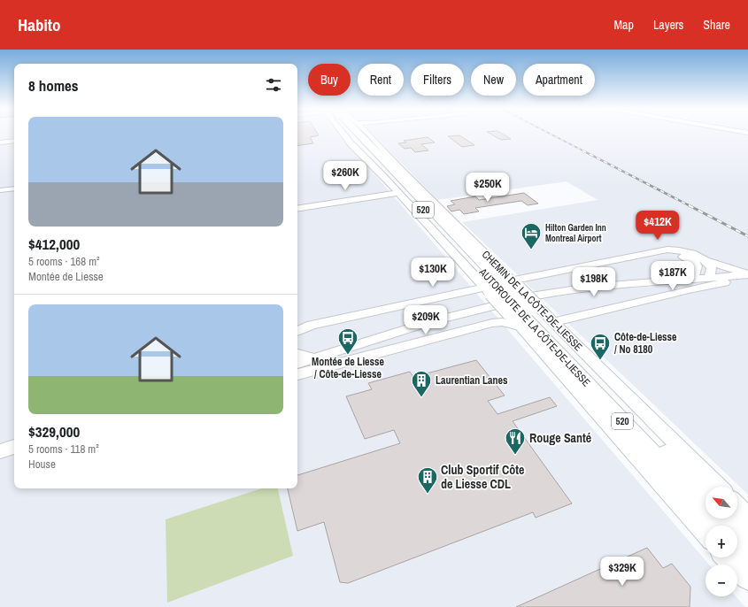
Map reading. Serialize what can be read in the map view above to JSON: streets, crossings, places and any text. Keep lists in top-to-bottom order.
{
  "streets": {
    "highway": ["520", "AUTOROUTE DE LA CÔTE-DE-LIESSE"],
    "street": ["CHEMIN DE LA CÔTE-DE-LIESSE"]
  },
  "crossings": [
    ["CHEMIN DE LA CÔTE-DE-LIESSE", "AUTOROUTE DE LA CÔTE-DE-LIESSE"]
  ],
  "places": {
    "hotel": ["Hilton Garden Inn Montreal Airport"],
    "bus stop": ["Montée de Liesse / Côte-de-Liesse", "Côte-de-Liesse / No 8180"],
    "building": ["Laurentian Lanes", "Club Sportif Côte de Liesse CDL"],
    "restaurant": ["Rouge Santé"]
  },
  "north": "top left",
  "page": {
    "header": "Habito",
    "nav": ["Map", "Layers", "Share"],
    "chip": [
      "Buy",
      "Rent",
      "Filters",
      "New",
      "Apartment"
    ],
    "heading": "8 homes",
    "list": [
      {
        "name": "$412,000",
        "note": "5 rooms · 168 m² · Montée de Liesse"
      },
      {
        "name": "$329,000",
        "note": "5 rooms · 118 m² · House"
      }
    ],
    "price": [
      "$260K",
      "$250K",
      "$412K",
      "$130K",
      "$187K",
      "$198K",
      "$209K",
      "$329K"
    ],
    "map_buttons": ["+", "−"]
  }
}
